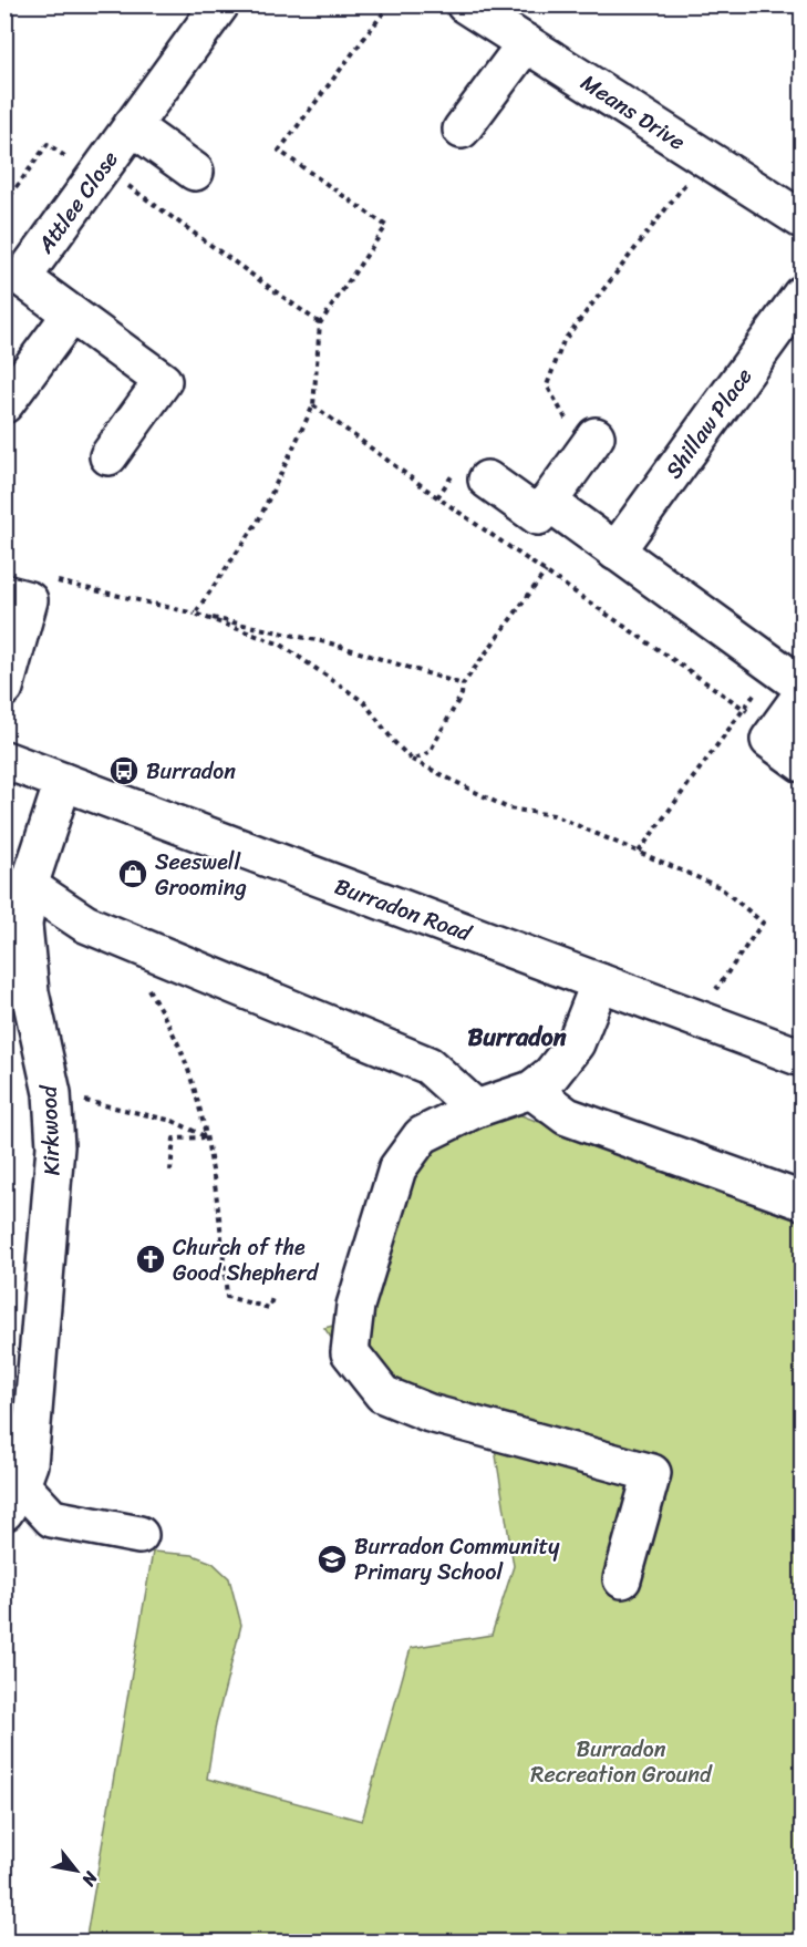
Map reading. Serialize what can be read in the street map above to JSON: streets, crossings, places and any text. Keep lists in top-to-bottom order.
{
  "streets": {
    "street": [
      "Means Drive",
      "Attlee Close",
      "Shillaw Place",
      "Burradon Road",
      "Kirkwood"
    ]
  },
  "crossings": [
    ["Burradon Road", "Kirkwood"]
  ],
  "districts": ["Burradon"],
  "parks": ["Burradon Recreation Ground"],
  "places": {
    "bus stop": ["Burradon"],
    "shop": ["Seeswell Grooming"],
    "church": ["Church of the Good Shepherd"],
    "school or university": ["Burradon Community Primary School"]
  },
  "north": "bottom right"
}
